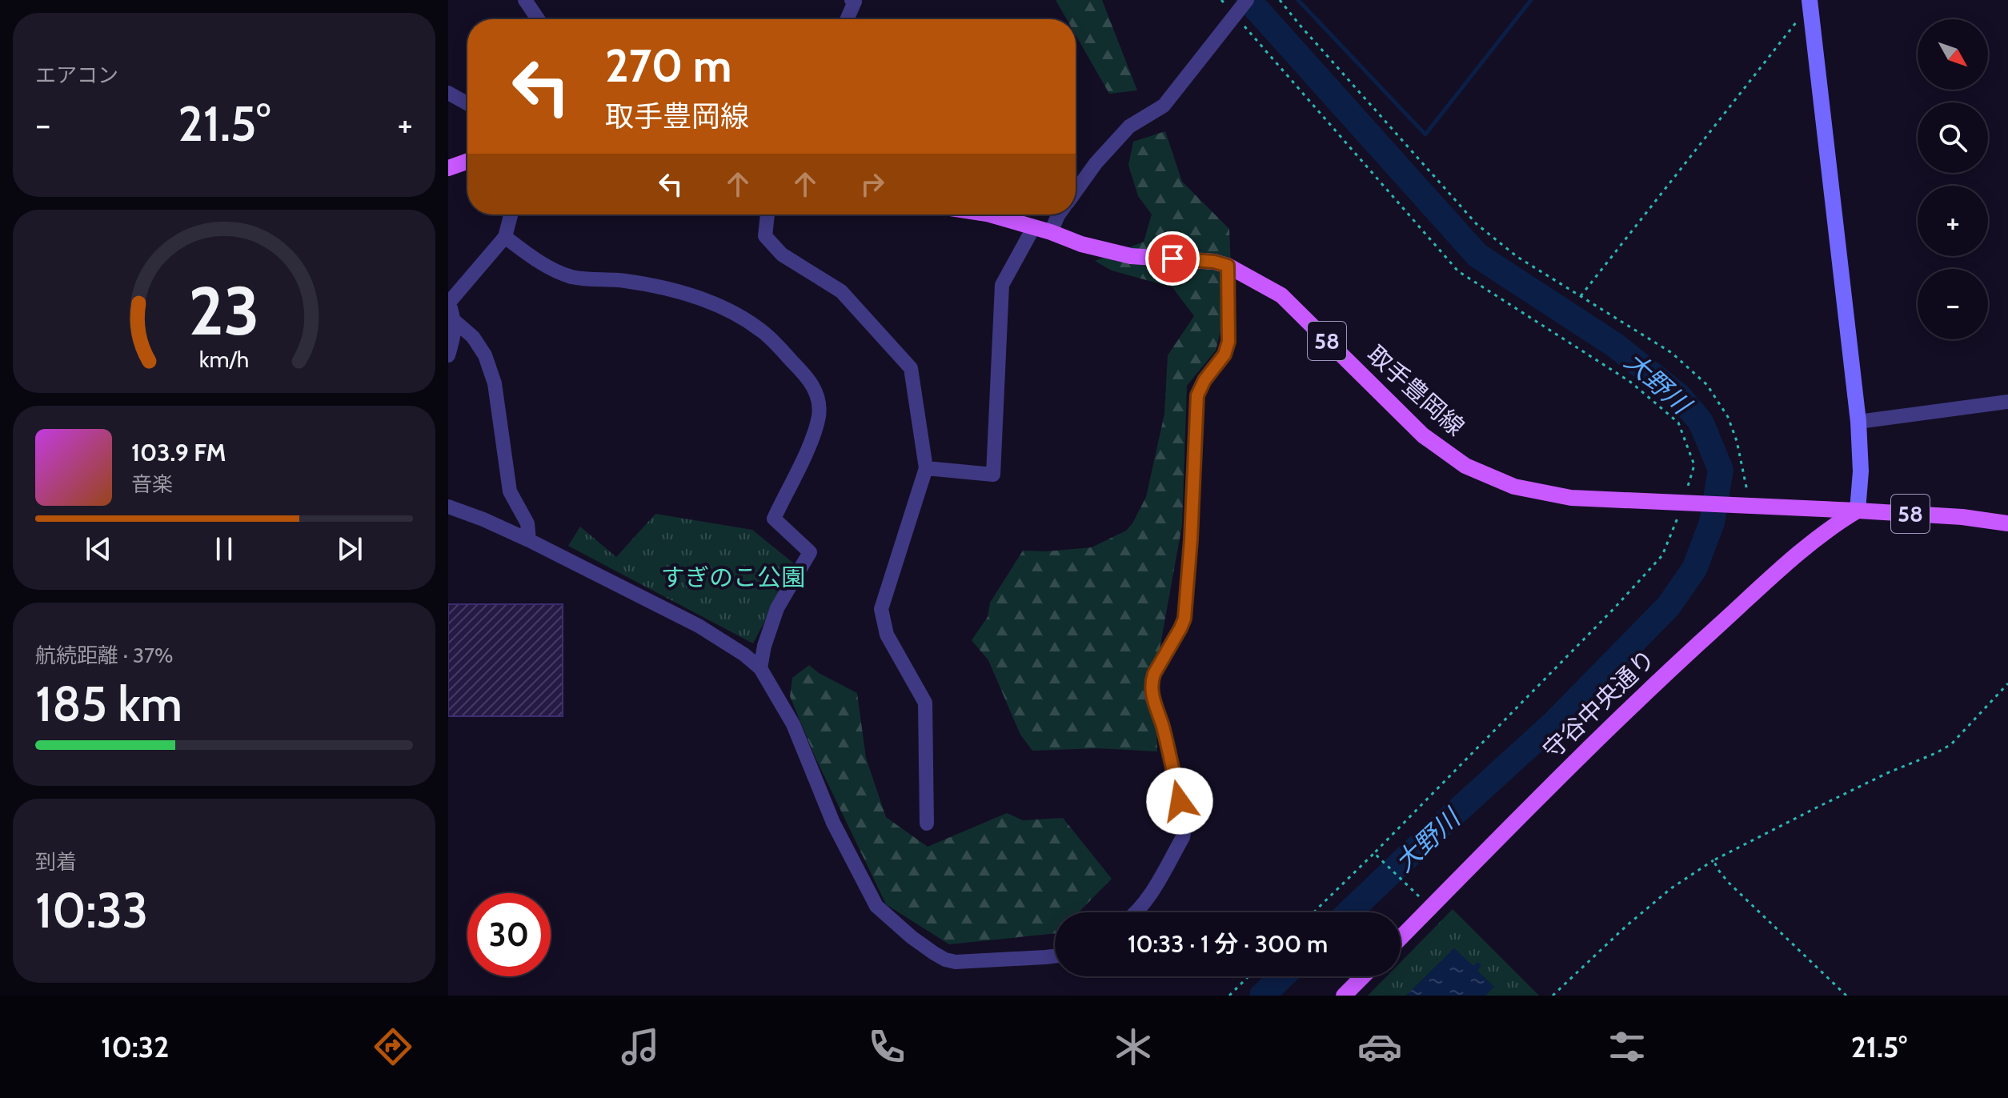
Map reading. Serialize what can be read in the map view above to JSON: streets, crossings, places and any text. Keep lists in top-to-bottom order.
{
  "streets": {
    "main road": ["58", "取手豊岡線", "守谷中央通り"]
  },
  "crossings": [
    ["取手豊岡線", "守谷中央通り"]
  ],
  "water": ["大野川"],
  "parks": ["すぎのこ公園"],
  "north": "bottom right",
  "page": {
    "tile": [
      "エアコン",
      ["航続距離 · 37%", "185 km"],
      ["到着", "10:33"]
    ],
    "map_buttons": ["+", "−"],
    "turn": ["270 m", "取手豊岡線"],
    "heat": ["−", "21.5°", "+"],
    "song": ["103.9 FM", "音楽"],
    "limit": "30",
    "trip": "10:33 · 1 分 · 300 m",
    "tabs": ["10:32", "21.5°"],
    "gauge": ["23", "km/h"]
  }
}
